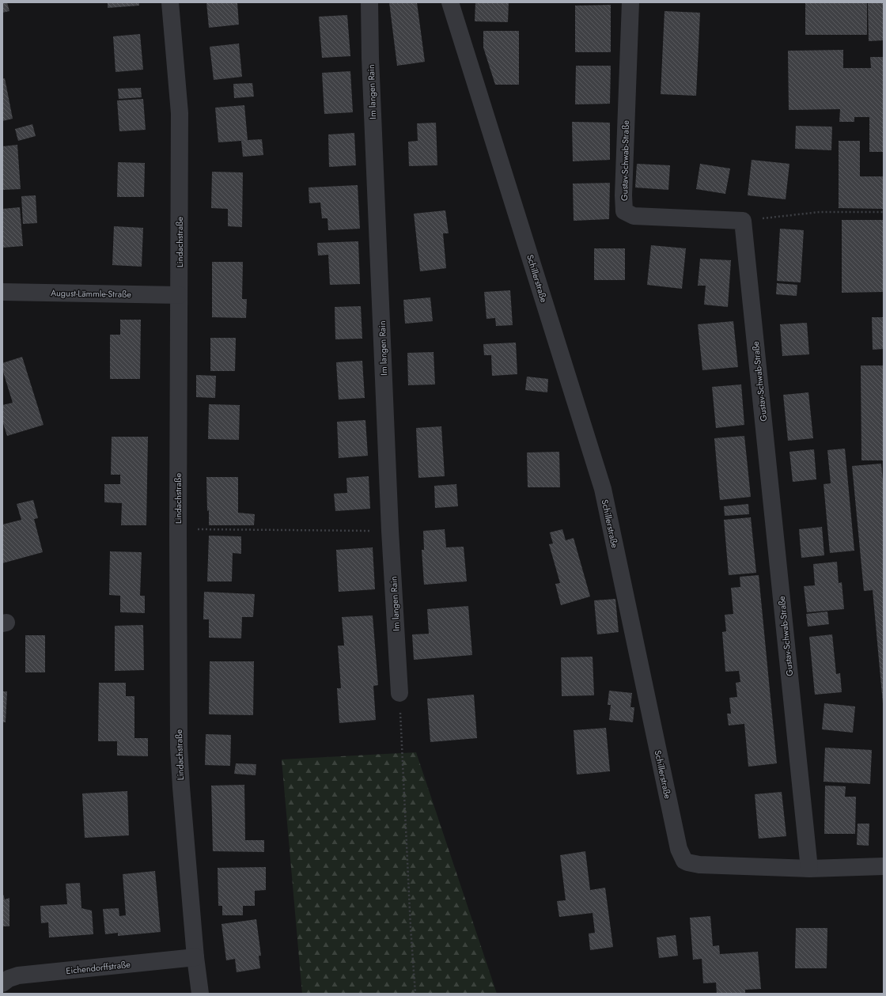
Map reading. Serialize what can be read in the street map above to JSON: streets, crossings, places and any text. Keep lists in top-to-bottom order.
{
  "streets": {
    "street": [
      "Im langen Rain",
      "Gustav-Schwab-Straße",
      "Lindachstraße",
      "Schillerstraße",
      "August-Lämmle-Straße",
      "Eichendorffstraße"
    ]
  },
  "crossings": [
    ["Gustav-Schwab-Straße", "Schillerstraße"],
    ["Lindachstraße", "August-Lämmle-Straße"],
    ["Lindachstraße", "Eichendorffstraße"]
  ]
}
